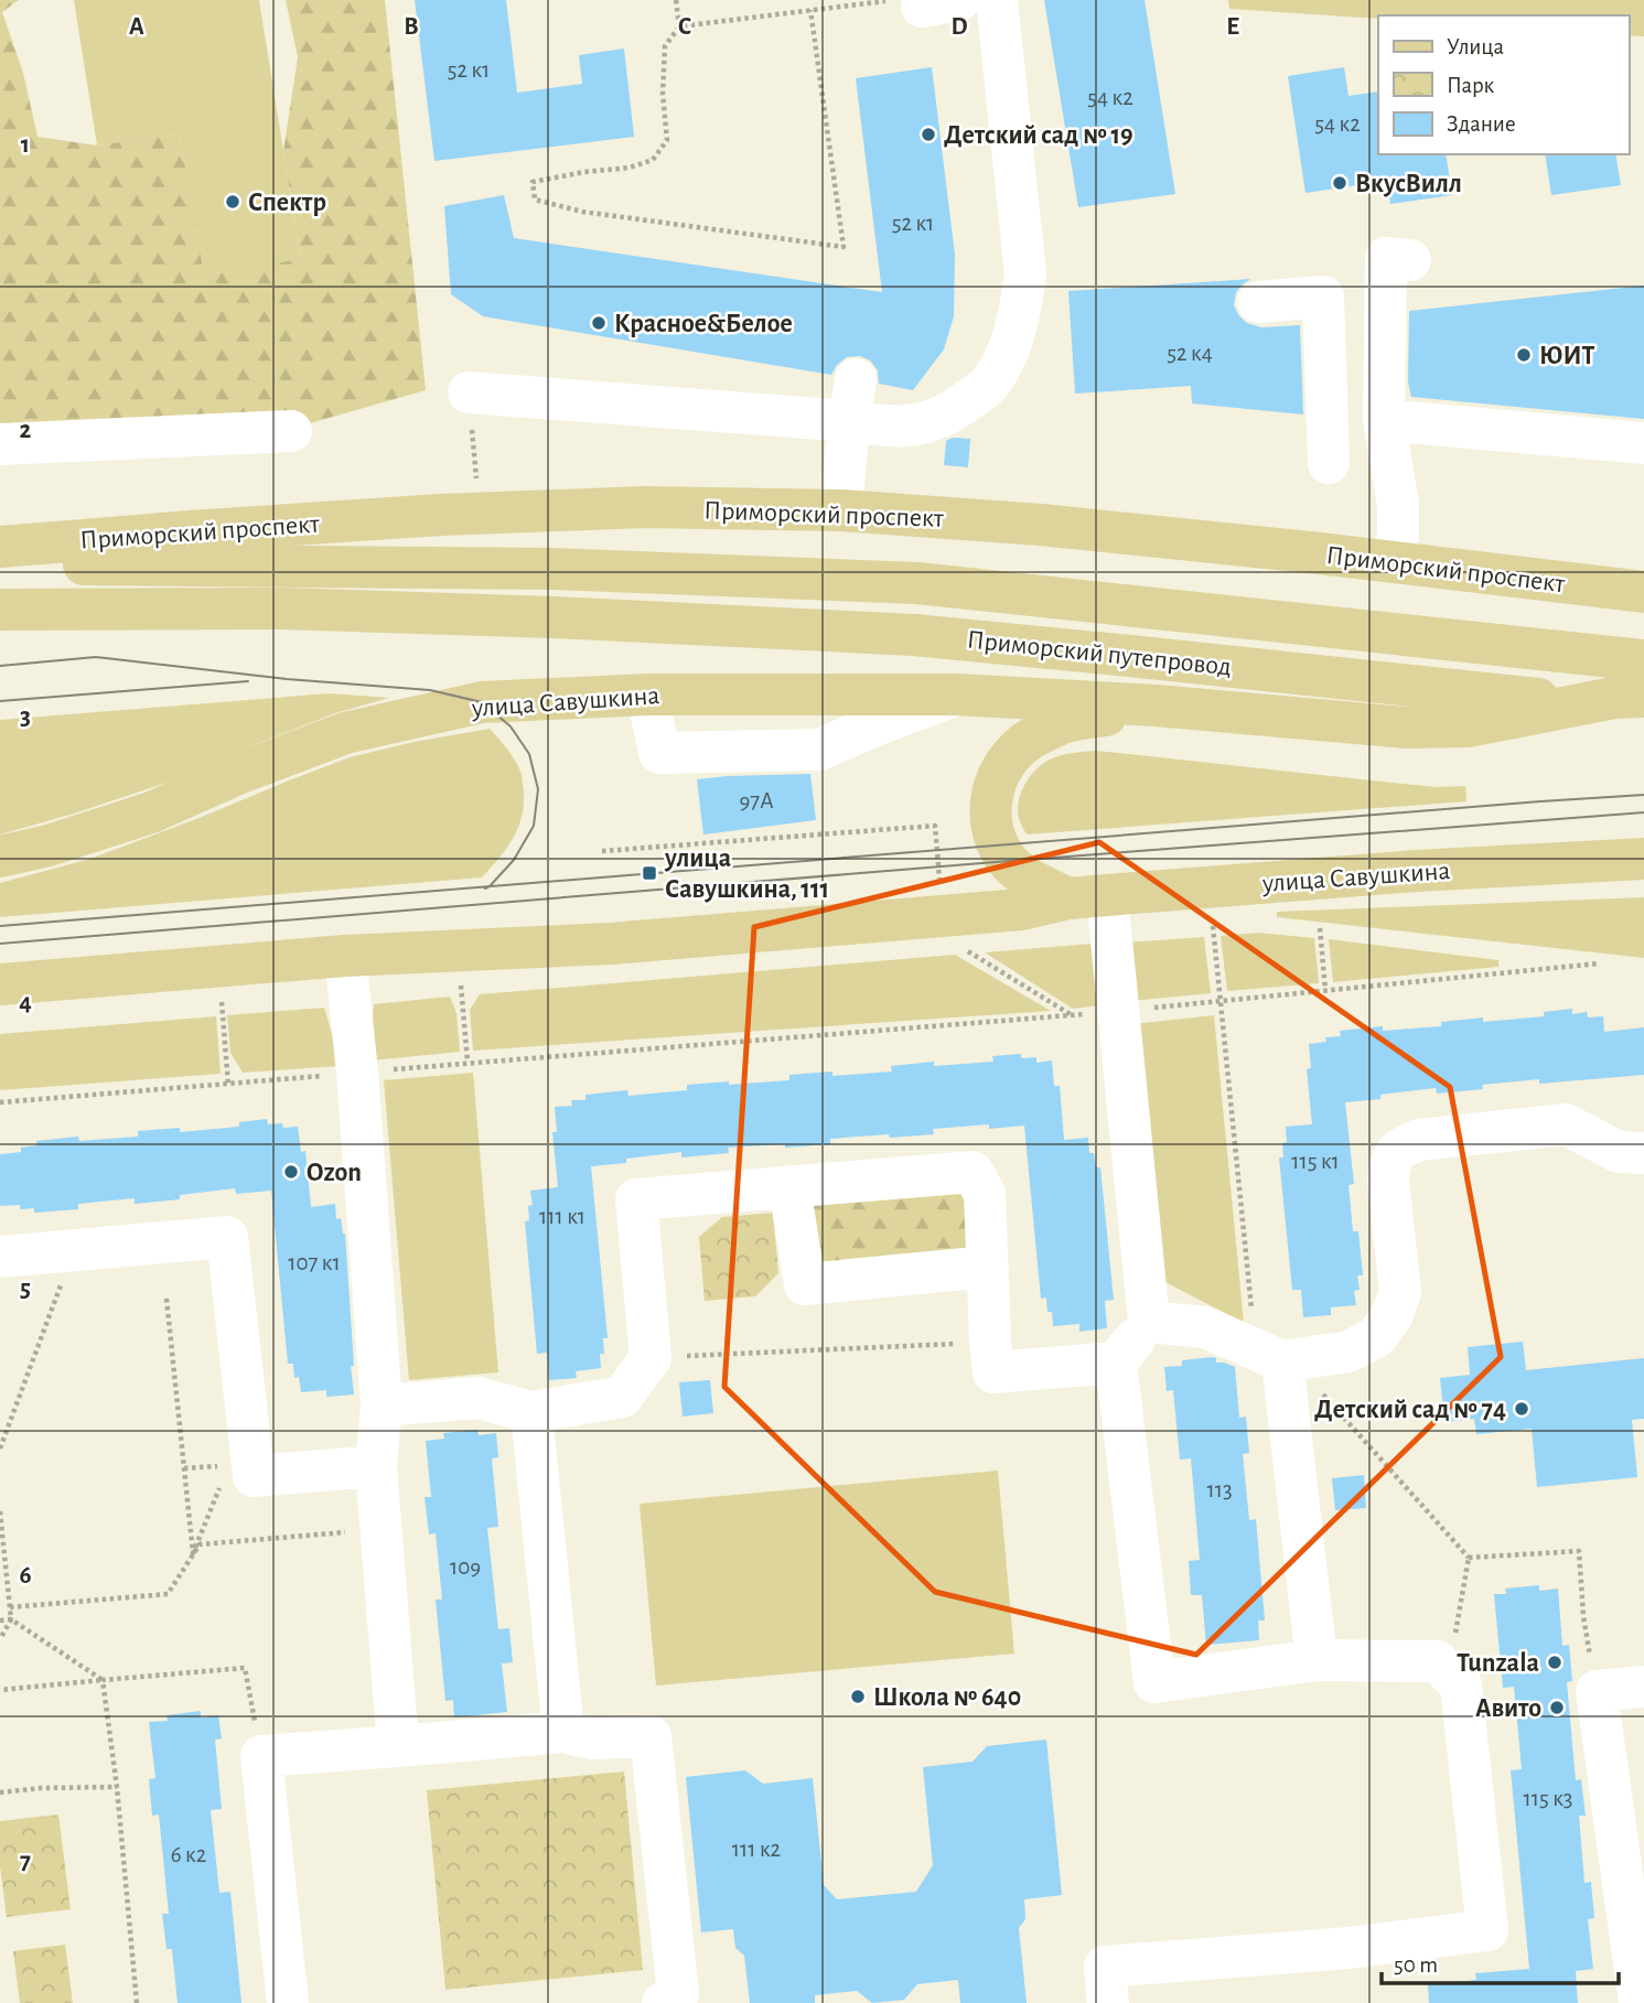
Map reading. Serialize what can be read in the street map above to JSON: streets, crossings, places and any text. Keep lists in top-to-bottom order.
{
  "streets": {
    "main road": ["Приморский проспект", "Приморский путепровод", "улица Савушкина"]
  },
  "crossings": [
    ["Приморский проспект", "Приморский путепровод"]
  ],
  "places": {
    "other": [
      "Детский сад № 19",
      "ВкусВилл",
      "Спектр",
      "Красное&Белое",
      "ЮИТ",
      "Ozon",
      "Детский сад № 74",
      "Tunzala",
      "Школа № 640",
      "Авито"
    ],
    "transit": ["улица Савушкина, 111"]
  },
  "house_numbers": [
    "52 к1",
    "54 к2",
    "54 к2",
    "52 к1",
    "52 к4",
    "97А",
    "115 к1",
    "111 к1",
    "107 к1",
    "113",
    "109",
    "115 к3",
    "111 к2",
    "6 к2"
  ],
  "legend": ["Улица", "Парк", "Здание"],
  "scale_bar": "50 m",
  "grid": {
    "columns": [
      "A",
      "B",
      "C",
      "D",
      "E"
    ],
    "rows": [
      "1",
      "2",
      "3",
      "4",
      "5",
      "6",
      "7"
    ]
  }
}
